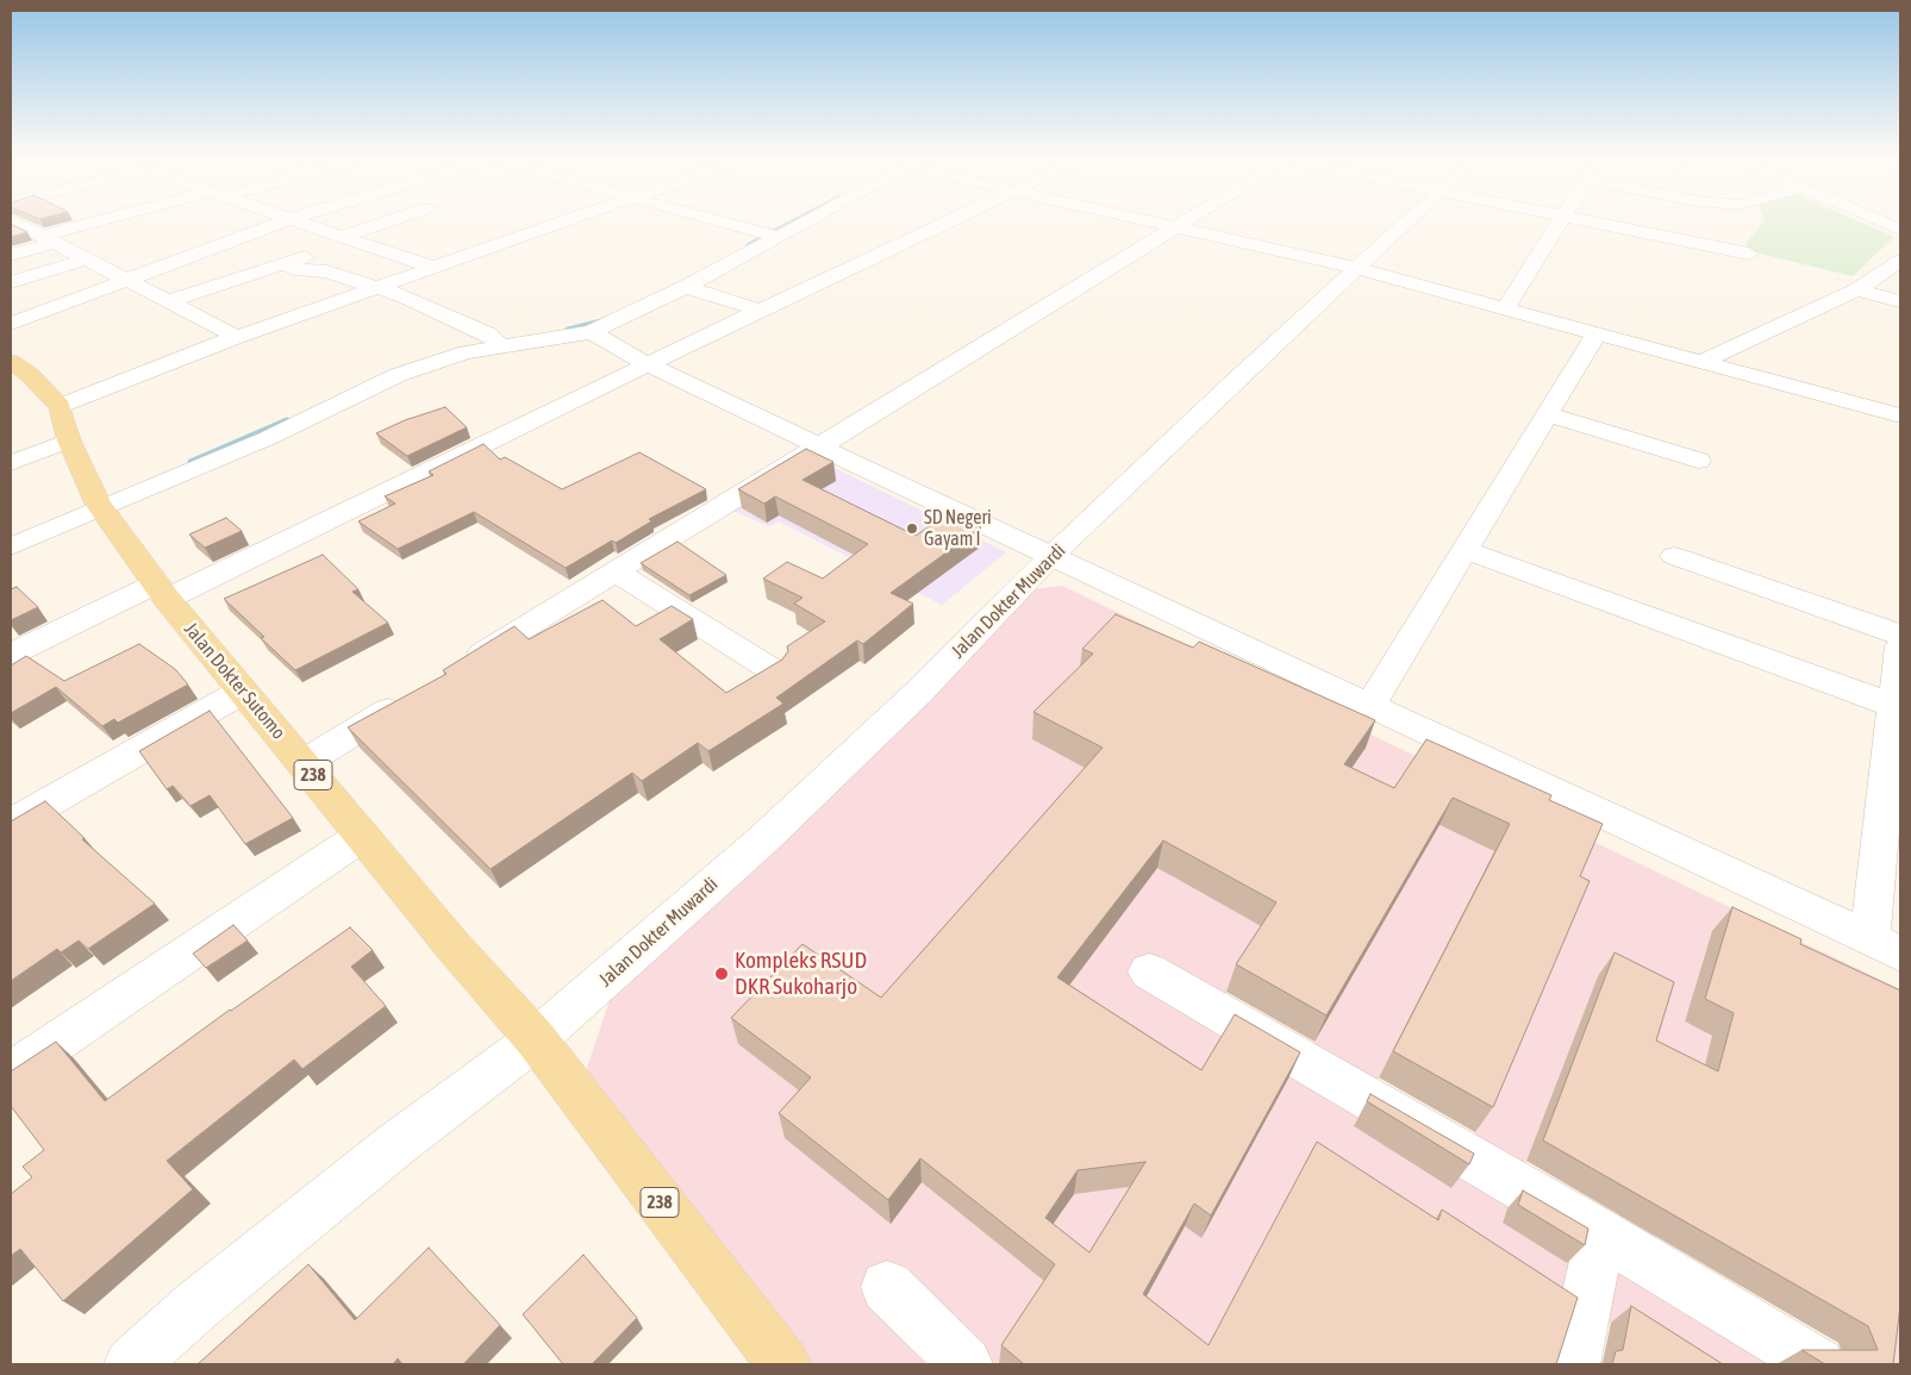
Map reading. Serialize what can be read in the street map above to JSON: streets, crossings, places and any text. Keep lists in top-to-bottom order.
{
  "streets": {
    "main road": ["Jalan Dokter Sutomo", "238"],
    "street": ["Jalan Dokter Muwardi"]
  },
  "crossings": [
    ["Jalan Dokter Muwardi", "Jalan Dokter Sutomo"],
    ["Jalan Dokter Muwardi", "238"],
    ["Jalan Dokter Sutomo", "238"]
  ],
  "places": ["SD Negeri Gayam I", "Kompleks RSUD DKR Sukoharjo"]
}
